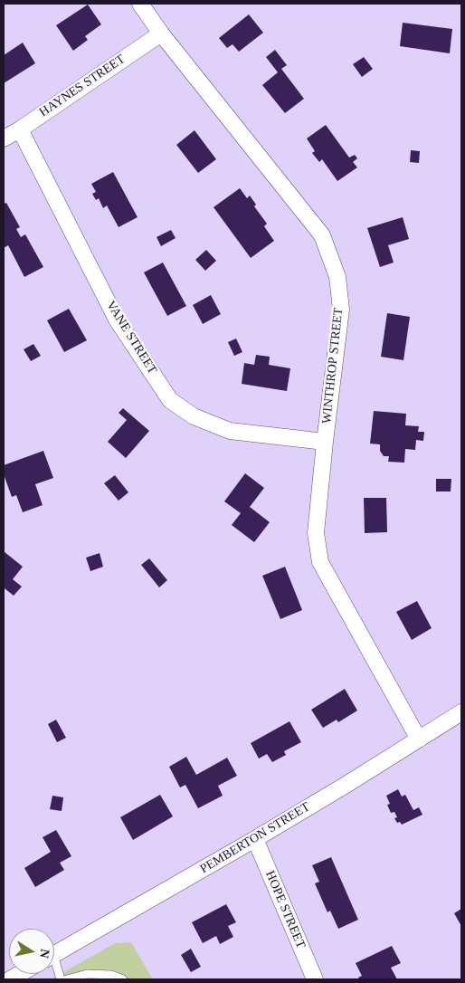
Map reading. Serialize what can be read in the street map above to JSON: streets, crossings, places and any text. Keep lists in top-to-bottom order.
{
  "streets": {
    "street": [
      "HAYNES STREET",
      "VANE STREET",
      "WINTHROP STREET",
      "PEMBERTON STREET",
      "HOPE STREET"
    ]
  },
  "crossings": [
    ["HAYNES STREET", "VANE STREET"],
    ["HAYNES STREET", "WINTHROP STREET"],
    ["VANE STREET", "WINTHROP STREET"],
    ["WINTHROP STREET", "PEMBERTON STREET"],
    ["PEMBERTON STREET", "HOPE STREET"]
  ],
  "north": "right"
}
